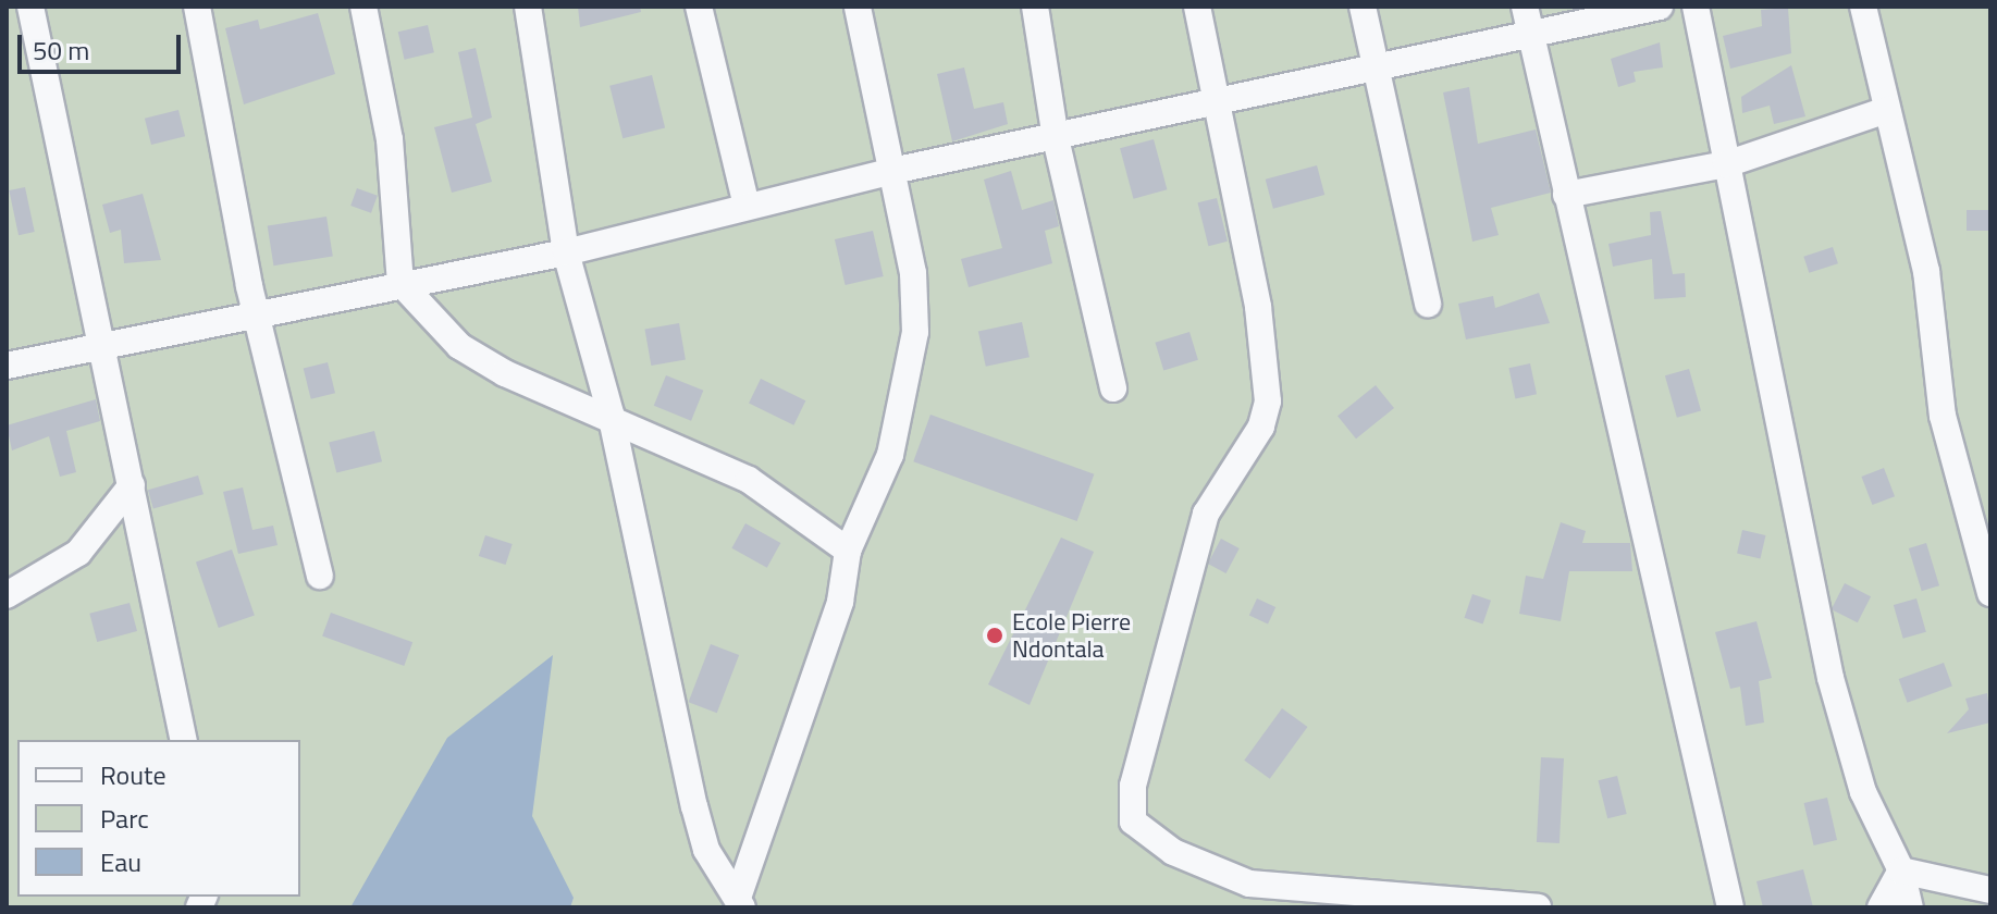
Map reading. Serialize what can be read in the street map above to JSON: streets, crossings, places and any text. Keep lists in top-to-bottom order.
{
  "places": ["Ecole Pierre Ndontala"],
  "legend": ["Route", "Parc", "Eau"],
  "scale_bar": "50 m"
}
